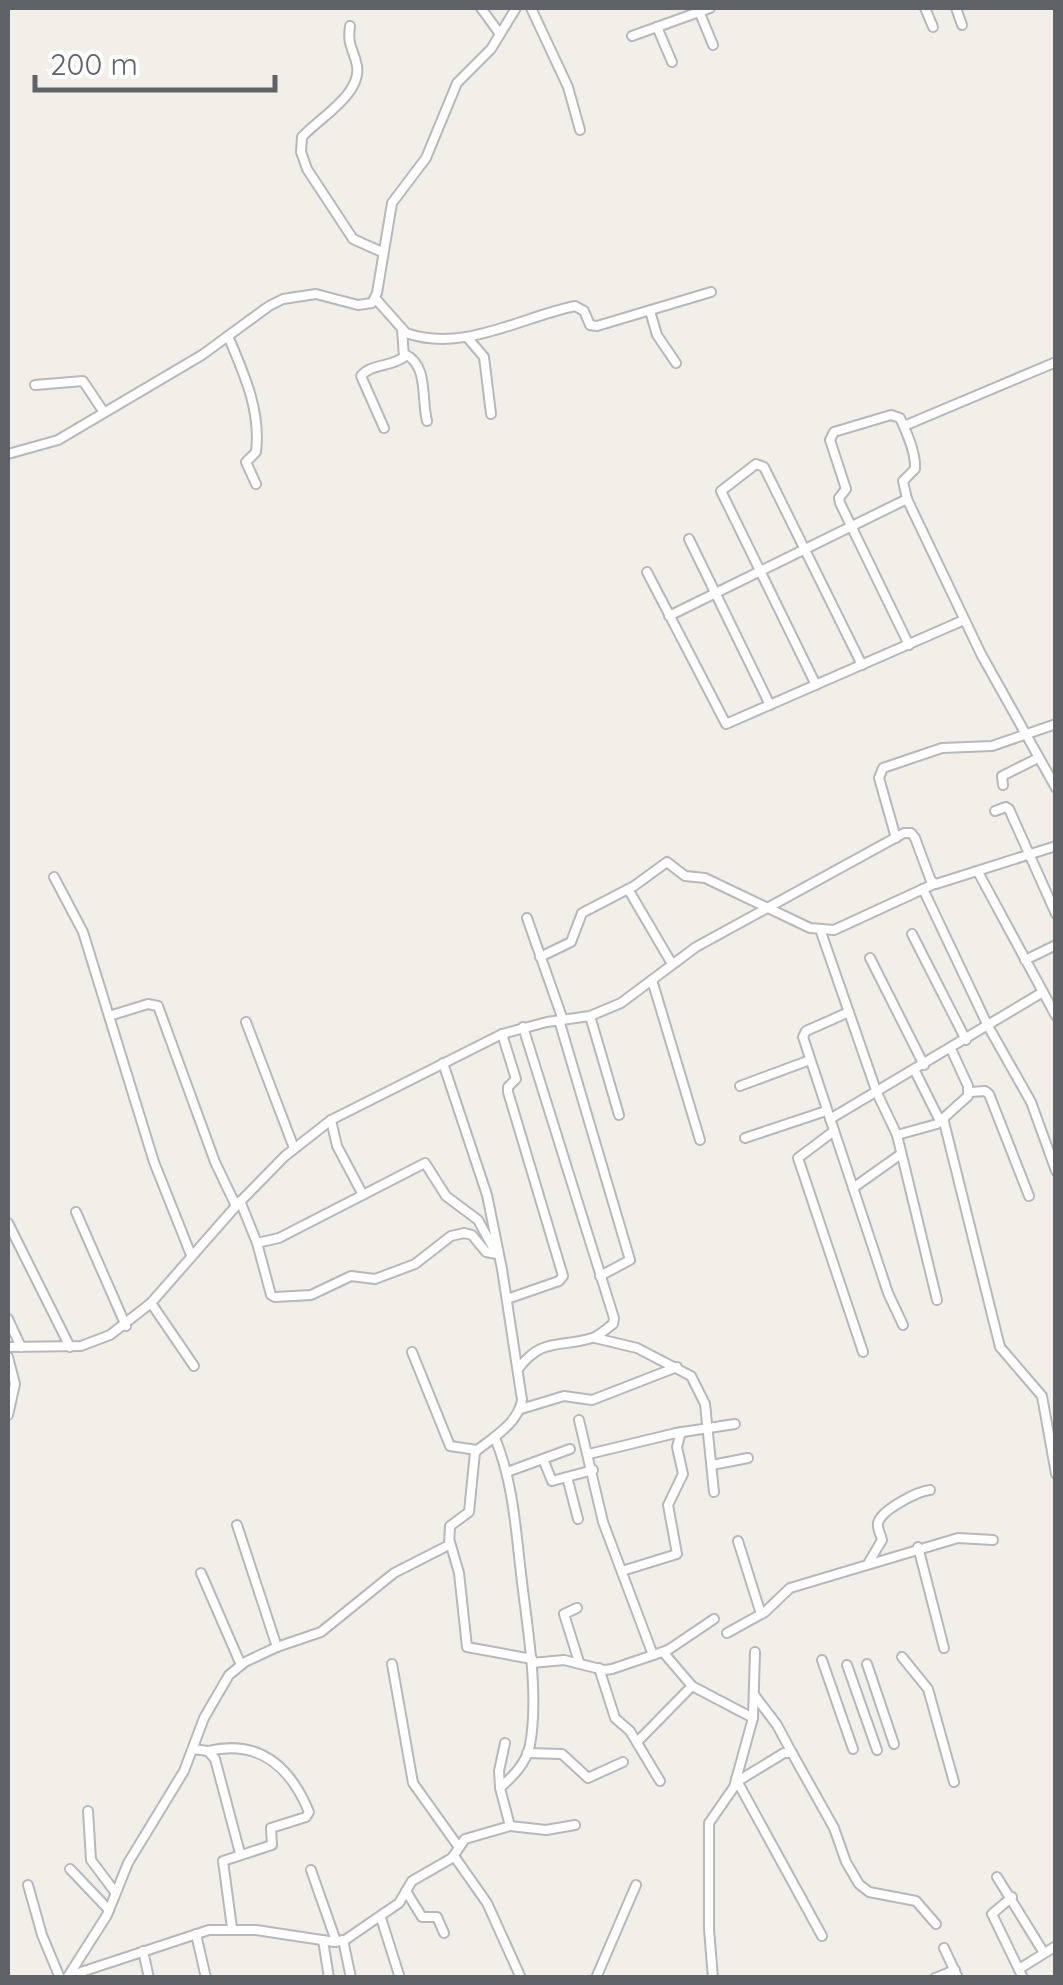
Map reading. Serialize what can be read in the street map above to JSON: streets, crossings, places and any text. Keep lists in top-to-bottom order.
{
  "scale_bar": "200 m"
}
